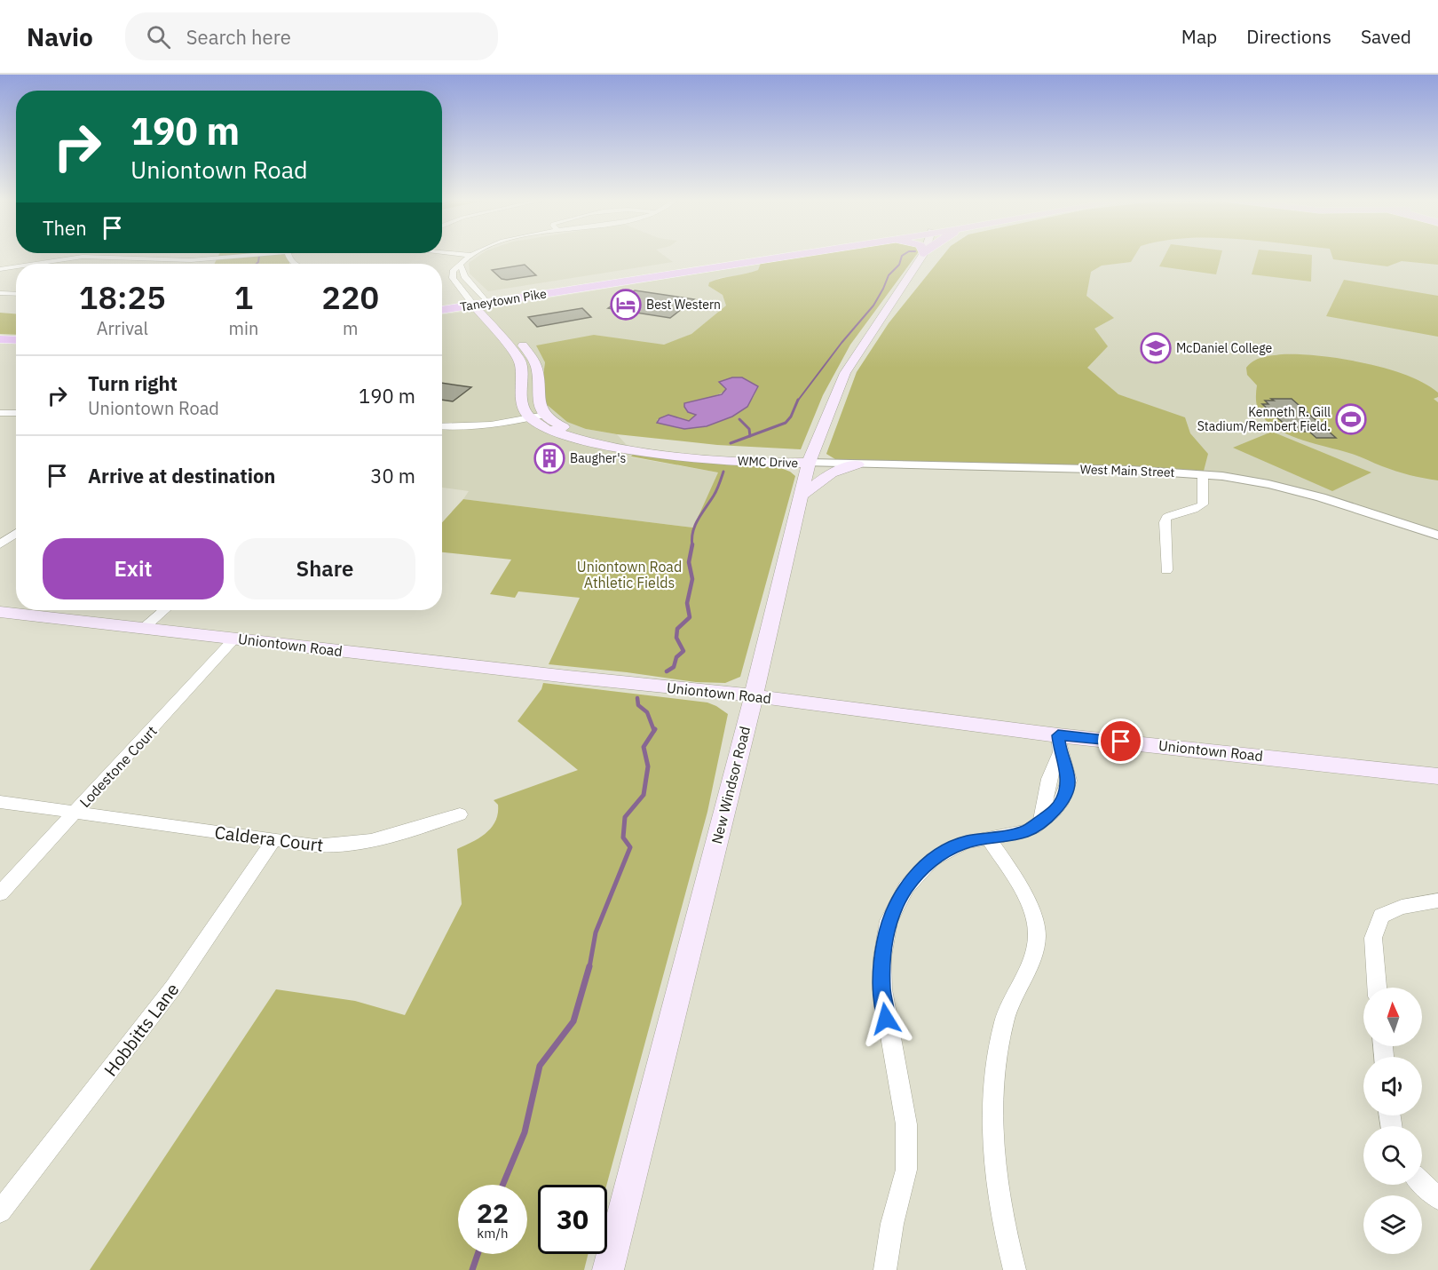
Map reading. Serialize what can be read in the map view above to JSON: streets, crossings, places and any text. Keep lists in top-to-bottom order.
{
  "streets": {
    "highway": ["Taneytown Pike"],
    "main road": ["WMC Drive", "Uniontown Road", "New Windsor Road"],
    "street": [
      "West Main Street",
      "Lodestone Court",
      "Caldera Court",
      "Hobbitts Lane"
    ]
  },
  "crossings": [
    ["WMC Drive", "West Main Street"],
    ["WMC Drive", "New Windsor Road"],
    ["West Main Street", "New Windsor Road"],
    ["Uniontown Road", "Lodestone Court"],
    ["Uniontown Road", "New Windsor Road"],
    ["Lodestone Court", "Caldera Court"],
    ["Caldera Court", "Hobbitts Lane"]
  ],
  "parks": ["Uniontown Road Athletic Fields"],
  "places": {
    "hotel": ["Best Western"],
    "school or university": ["McDaniel College"],
    "sports": ["Kenneth R. Gill Stadium/Rembert Field."],
    "building": ["Baugher's"]
  },
  "north": "top",
  "page": {
    "header": "Navio",
    "search": "Search here",
    "nav": ["Map", "Directions", "Saved"],
    "turn": ["190 m", "Uniontown Road"],
    "then": "Then",
    "eta": [
      "18:25",
      "Arrival",
      "1",
      "min",
      "220",
      "m"
    ],
    "list": [
      {
        "name": "Turn right",
        "note": "Uniontown Road",
        "value": "190 m"
      },
      {
        "name": "Arrive at destination",
        "value": "30 m"
      }
    ],
    "buttons": ["Exit", "Share"],
    "speed": "22 km/h",
    "limit": "30"
  }
}
